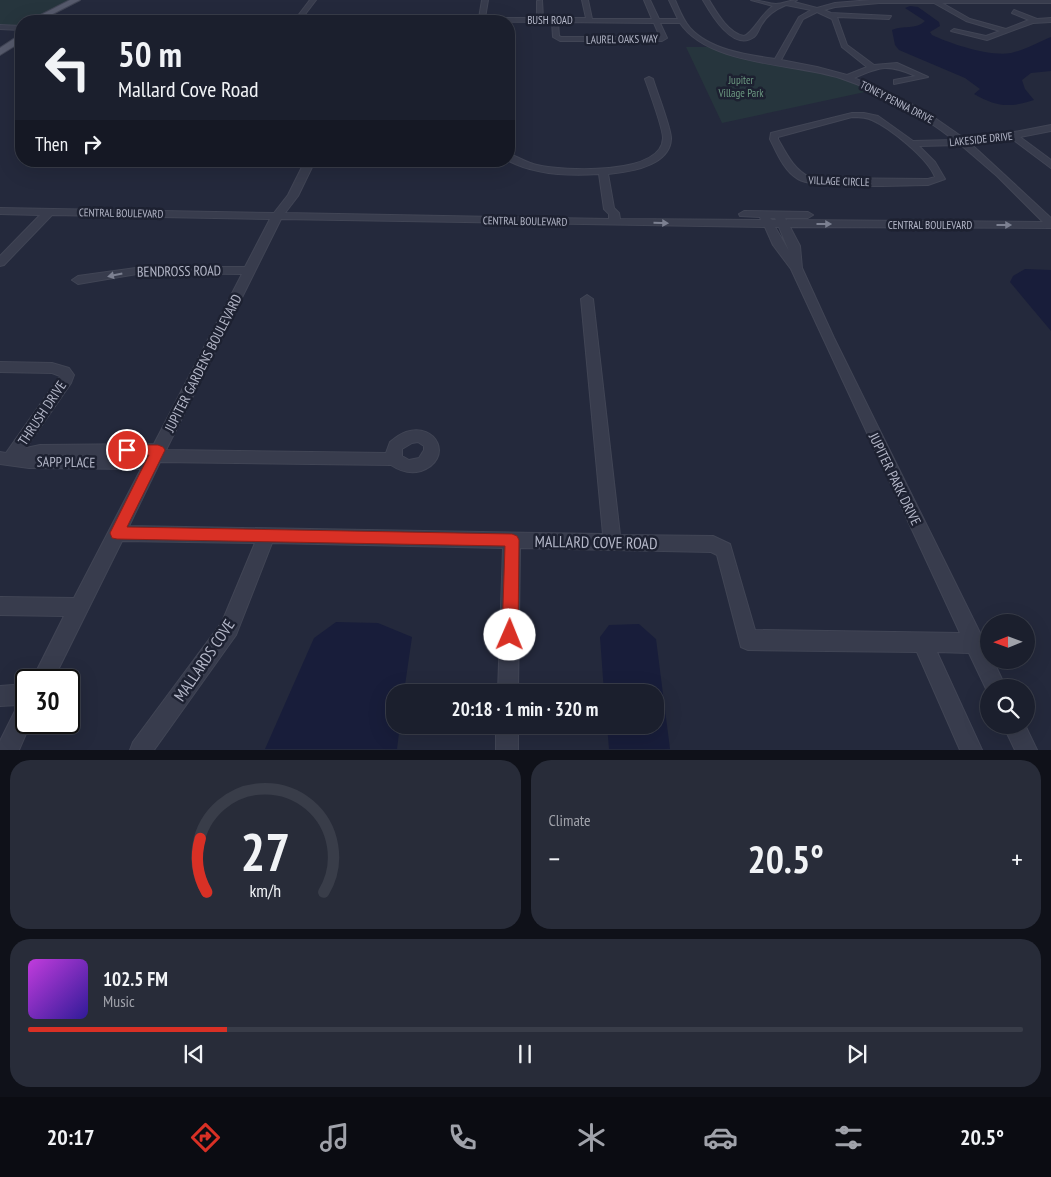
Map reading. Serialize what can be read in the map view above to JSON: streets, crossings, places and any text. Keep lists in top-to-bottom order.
{
  "streets": {
    "street": [
      "BUSH ROAD",
      "LAUREL OAKS WAY",
      "TONEY PENNA DRIVE",
      "LAKESIDE DRIVE",
      "VILLAGE CIRCLE",
      "CENTRAL BOULEVARD",
      "BENDROSS ROAD",
      "JUPITER GARDENS BOULEVARD",
      "THRUSH DRIVE",
      "SAPP PLACE",
      "JUPITER PARK DRIVE",
      "MALLARD COVE ROAD",
      "MALLARDS COVE"
    ]
  },
  "crossings": [
    ["BUSH ROAD", "LAUREL OAKS WAY"],
    ["BUSH ROAD", "TONEY PENNA DRIVE"],
    ["TONEY PENNA DRIVE", "LAKESIDE DRIVE"],
    ["TONEY PENNA DRIVE", "CENTRAL BOULEVARD"],
    ["LAKESIDE DRIVE", "VILLAGE CIRCLE"],
    ["CENTRAL BOULEVARD", "JUPITER GARDENS BOULEVARD"],
    ["CENTRAL BOULEVARD", "JUPITER PARK DRIVE"],
    ["BENDROSS ROAD", "JUPITER GARDENS BOULEVARD"],
    ["JUPITER GARDENS BOULEVARD", "SAPP PLACE"],
    ["JUPITER GARDENS BOULEVARD", "MALLARD COVE ROAD"],
    ["THRUSH DRIVE", "SAPP PLACE"],
    ["JUPITER PARK DRIVE", "MALLARD COVE ROAD"],
    ["MALLARD COVE ROAD", "MALLARDS COVE"]
  ],
  "one_way": ["BENDROSS ROAD"],
  "parks": ["Jupiter Village Park"],
  "north": "left",
  "page": {
    "turn": ["50 m", "Mallard Cove Road"],
    "then": "Then",
    "limit": "30",
    "trip": "20:18 · 1 min · 320 m",
    "tile": "Climate",
    "heat": ["−", "20.5°", "+"],
    "song": ["102.5 FM", "Music"],
    "tabs": ["20:17", "20.5°"],
    "gauge": ["27", "km/h"]
  }
}
